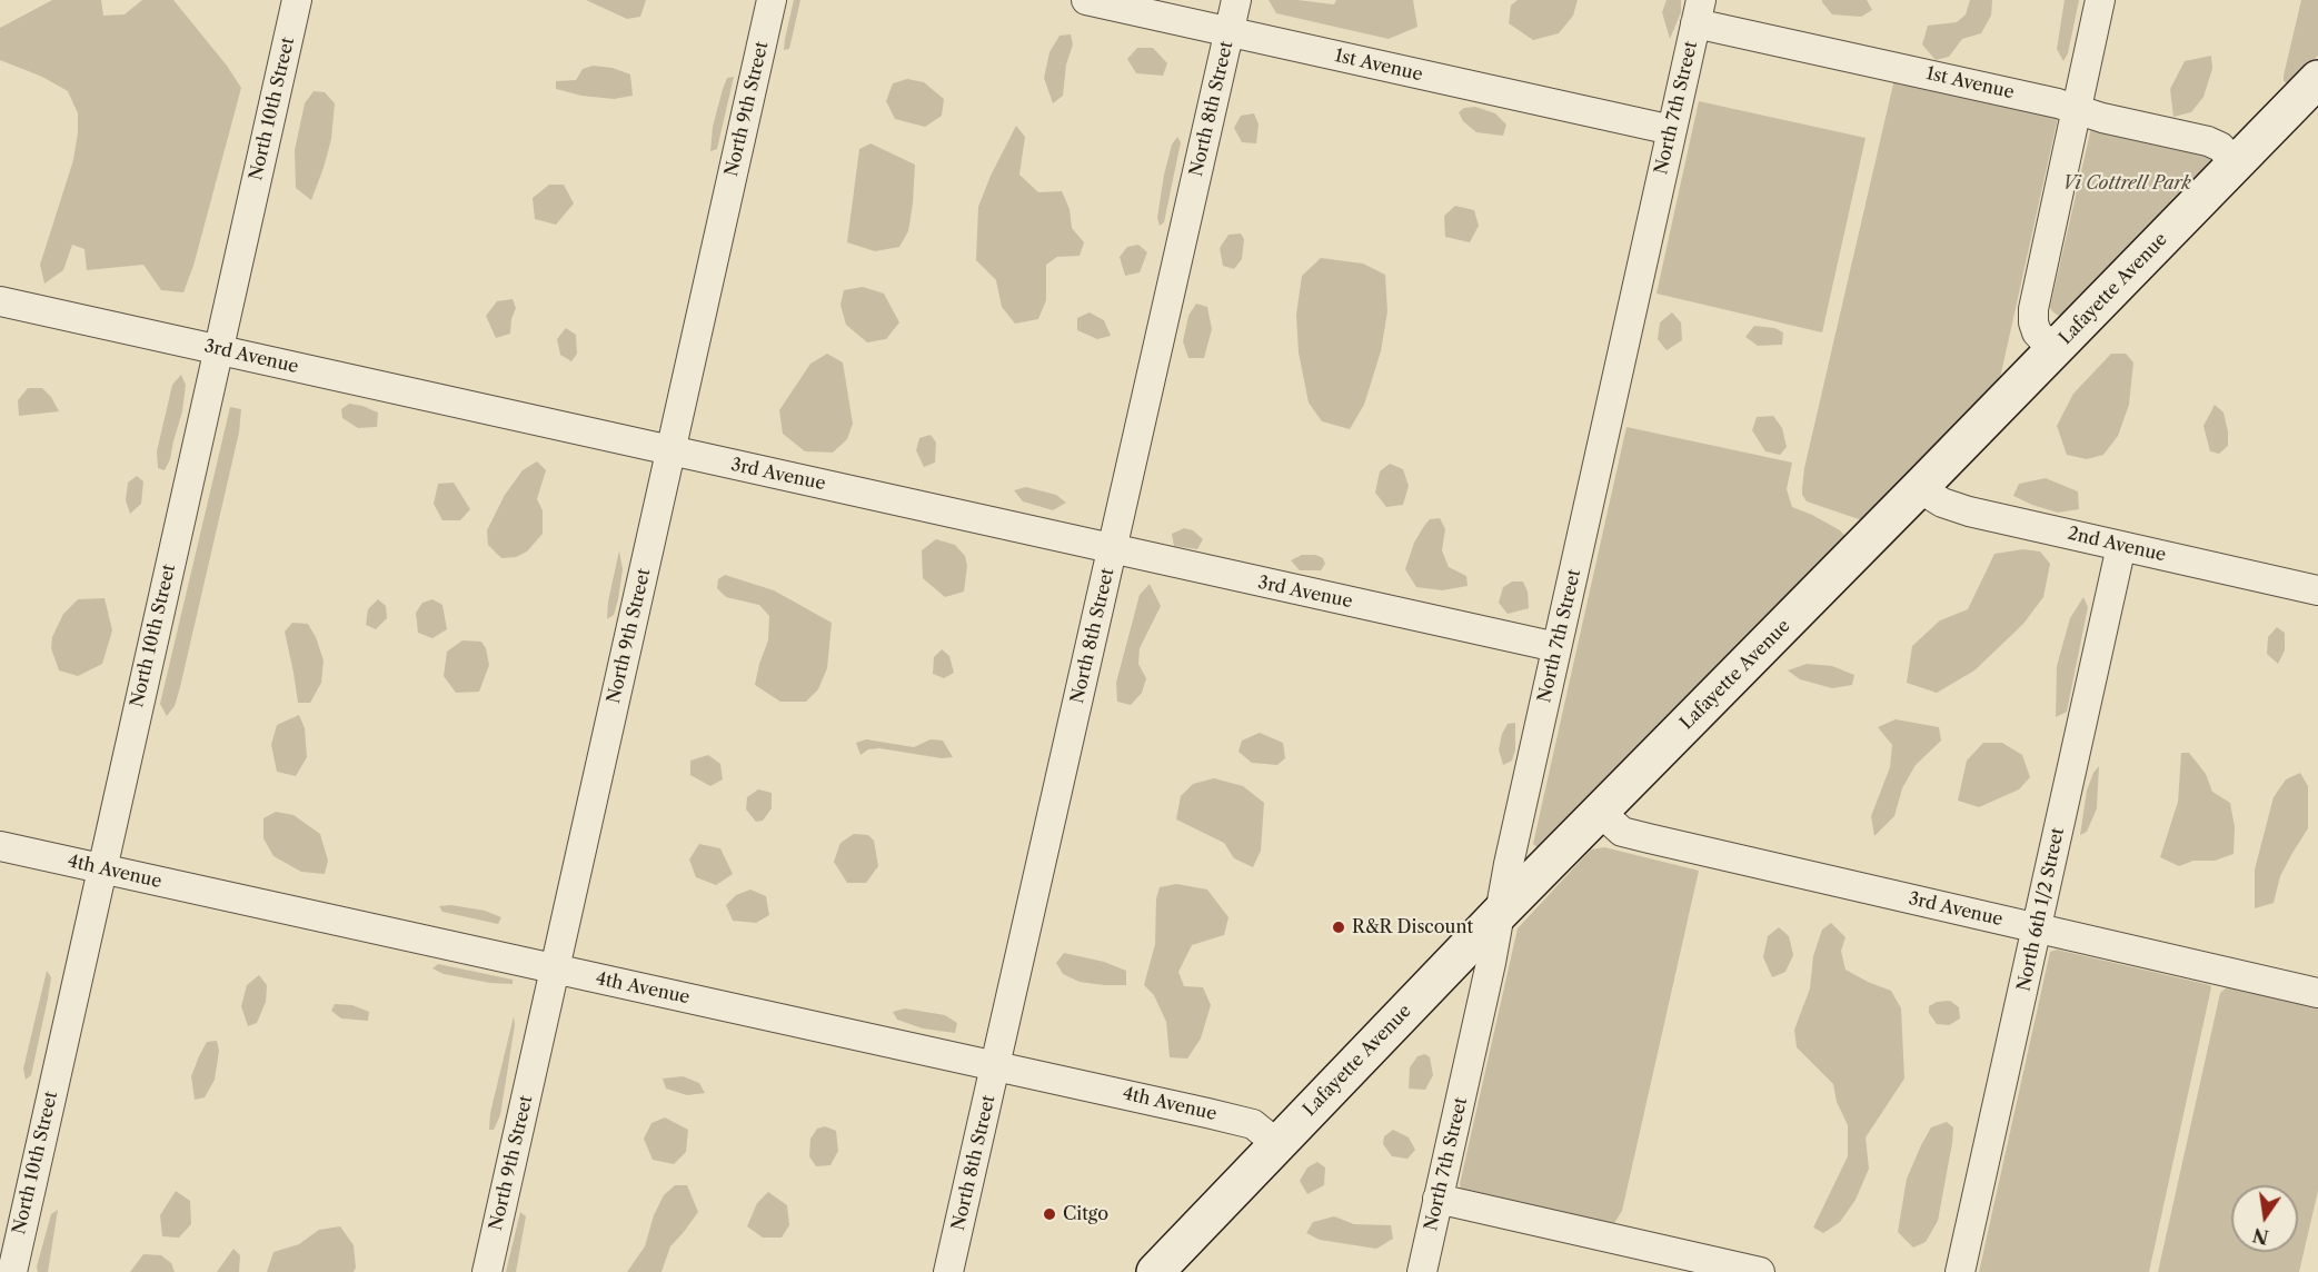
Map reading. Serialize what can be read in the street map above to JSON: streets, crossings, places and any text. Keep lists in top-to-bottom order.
{
  "streets": {
    "street": [
      "1st Avenue",
      "North 7th Street",
      "North 10th Street",
      "North 9th Street",
      "North 8th Street",
      "Lafayette Avenue",
      "3rd Avenue",
      "2nd Avenue",
      "4th Avenue",
      "North 6th 1/2 Street"
    ]
  },
  "crossings": [
    ["1st Avenue", "North 7th Street"],
    ["1st Avenue", "North 8th Street"],
    ["1st Avenue", "Lafayette Avenue"],
    ["North 7th Street", "Lafayette Avenue"],
    ["North 7th Street", "3rd Avenue"],
    ["North 10th Street", "3rd Avenue"],
    ["North 10th Street", "4th Avenue"],
    ["North 9th Street", "3rd Avenue"],
    ["North 9th Street", "4th Avenue"],
    ["North 8th Street", "3rd Avenue"],
    ["North 8th Street", "4th Avenue"],
    ["Lafayette Avenue", "3rd Avenue"],
    ["Lafayette Avenue", "2nd Avenue"],
    ["Lafayette Avenue", "4th Avenue"],
    ["3rd Avenue", "North 6th 1/2 Street"],
    ["2nd Avenue", "North 6th 1/2 Street"]
  ],
  "parks": ["Vi Cottrell Park"],
  "places": ["R&R Discount", "Citgo"],
  "north": "bottom"
}
